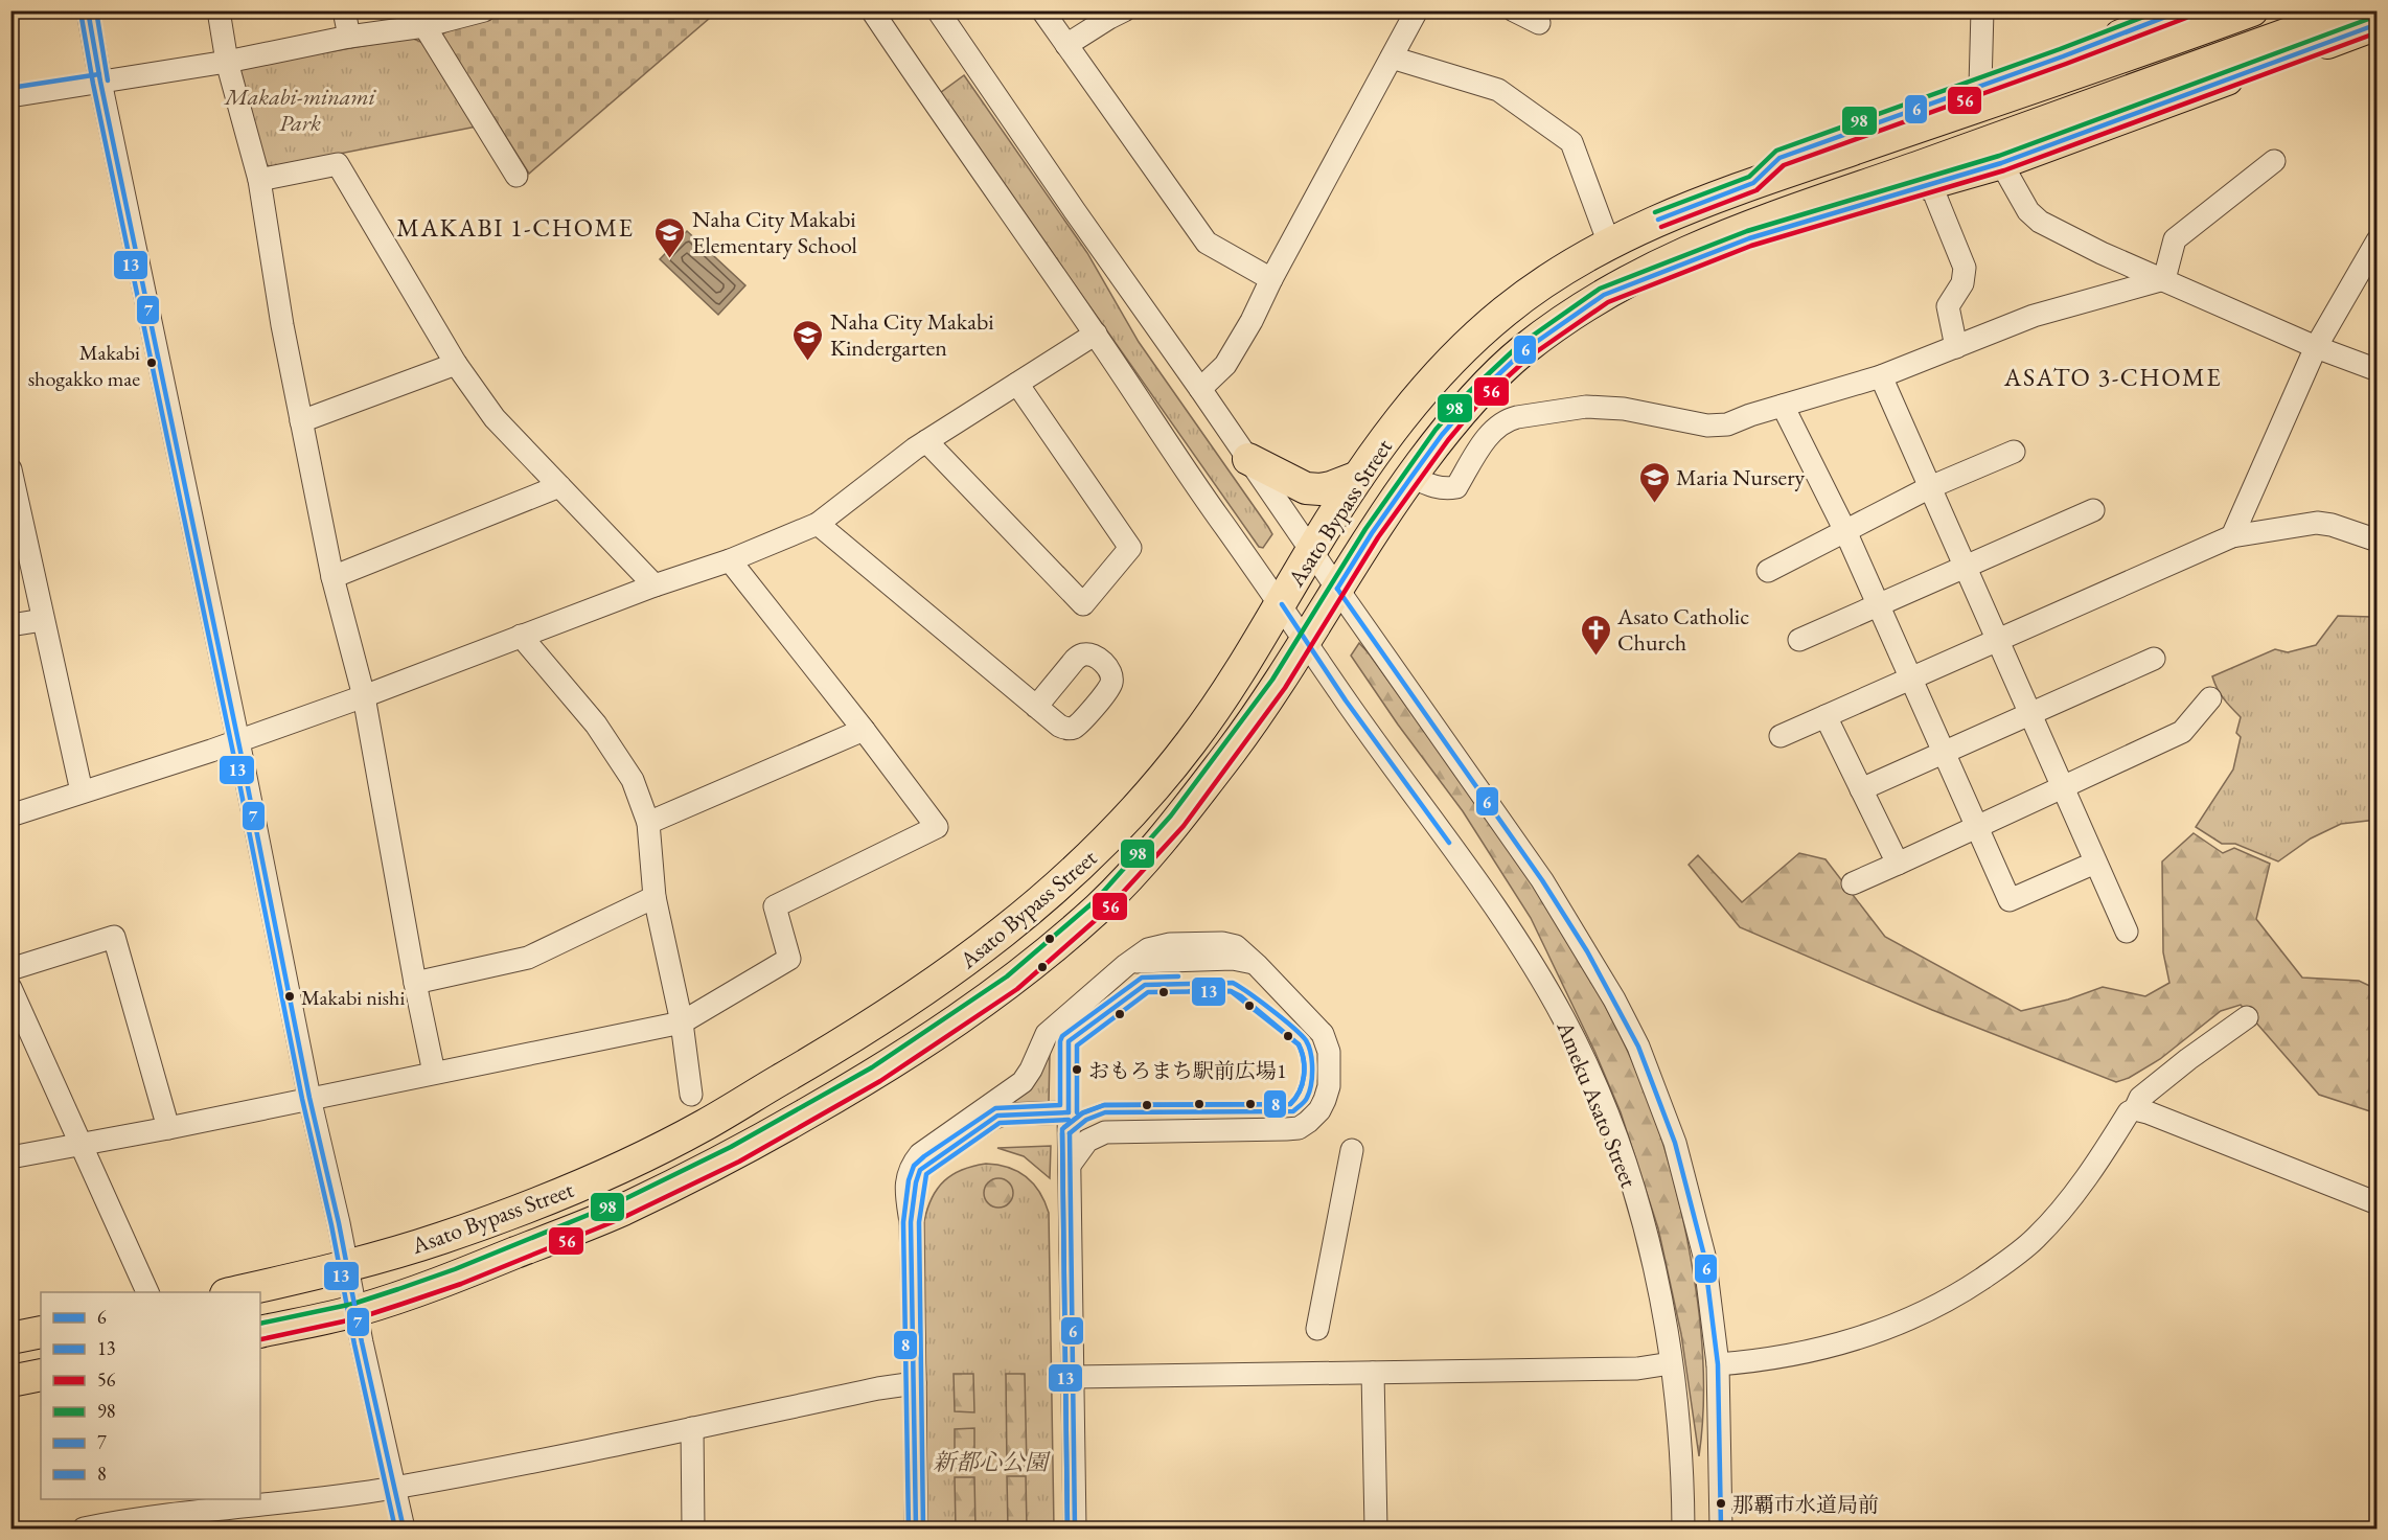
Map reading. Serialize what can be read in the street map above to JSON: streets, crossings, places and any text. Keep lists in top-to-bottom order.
{
  "streets": {
    "highway": ["Asato Bypass Street"],
    "street": ["Ameku Asato Street"]
  },
  "crossings": [
    ["Asato Bypass Street", "Ameku Asato Street"]
  ],
  "districts": ["MAKABI 1-CHOME", "ASATO 3-CHOME"],
  "parks": ["Makabi-minami Park", "新都心公園"],
  "places": {
    "school or university": ["Naha City Makabi Elementary School", "Naha City Makabi Kindergarten", "Maria Nursery"],
    "other": [
      "Makabi shogakko mae",
      "Makabi nishi",
      "おもろまち駅前広場1",
      "那覇市水道局前"
    ],
    "church": ["Asato Catholic Church"]
  },
  "lines": [
    "transit line 6",
    "transit line 98",
    "transit line 7",
    "transit line 8",
    "transit line 13",
    "transit line 56"
  ],
  "legend": [
    "6",
    "13",
    "56",
    "98",
    "7",
    "8"
  ]
}
